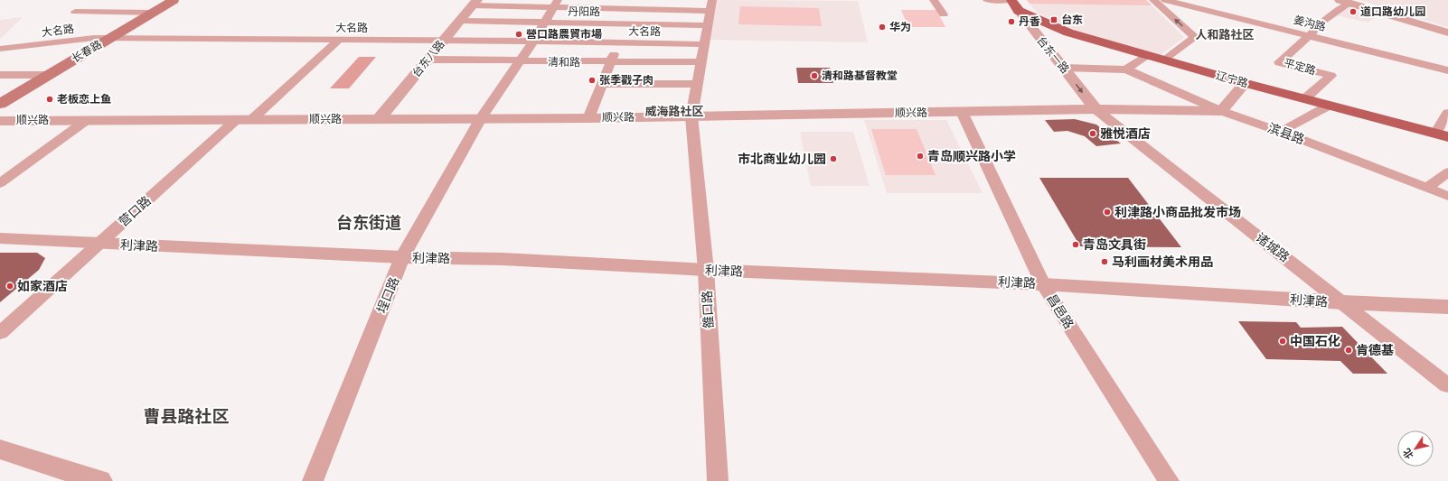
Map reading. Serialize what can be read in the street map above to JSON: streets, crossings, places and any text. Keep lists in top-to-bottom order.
{
  "streets": {
    "main road": ["长春路", "辽宁路"],
    "street": [
      "丹阳路",
      "姜沟路",
      "大名路",
      "台东一路",
      "台东八路",
      "清和路",
      "平定路",
      "顺兴路",
      "滨县路",
      "营口路",
      "利津路",
      "诸城路",
      "埕口路",
      "雒口路",
      "昌邑路"
    ]
  },
  "crossings": [
    ["丹阳路", "台东八路"],
    ["丹阳路", "埕口路"],
    ["丹阳路", "雒口路"],
    ["姜沟路", "平定路"],
    ["大名路", "长春路"],
    ["大名路", "台东八路"],
    ["大名路", "埕口路"],
    ["大名路", "雒口路"],
    ["台东一路", "辽宁路"],
    ["台东一路", "顺兴路"],
    ["台东一路", "诸城路"],
    ["台东八路", "清和路"],
    ["台东八路", "顺兴路"],
    ["清和路", "埕口路"],
    ["清和路", "雒口路"],
    ["平定路", "辽宁路"],
    ["顺兴路", "滨县路"],
    ["顺兴路", "营口路"],
    ["顺兴路", "诸城路"],
    ["顺兴路", "埕口路"],
    ["顺兴路", "雒口路"],
    ["顺兴路", "昌邑路"],
    ["营口路", "利津路"],
    ["利津路", "诸城路"],
    ["利津路", "埕口路"],
    ["利津路", "雒口路"],
    ["利津路", "昌邑路"]
  ],
  "one_way": ["台东一路"],
  "districts": [
    "人和路社区",
    "威海路社区",
    "台东街道",
    "曹县路社区"
  ],
  "places": {
    "other": [
      "道口路幼儿园",
      "丹香",
      "华为",
      "營口路農貿市場",
      "清和路基督教堂",
      "张季戳子肉",
      "老板恋上鱼",
      "雅悦酒店",
      "青岛顺兴路小学",
      "市北商业幼儿园",
      "利津路小商品批发市场",
      "青岛文具街",
      "马利画材美术用品",
      "如家酒店",
      "中国石化",
      "肯德基"
    ],
    "transit": ["台东"]
  },
  "north": "bottom left"
}
